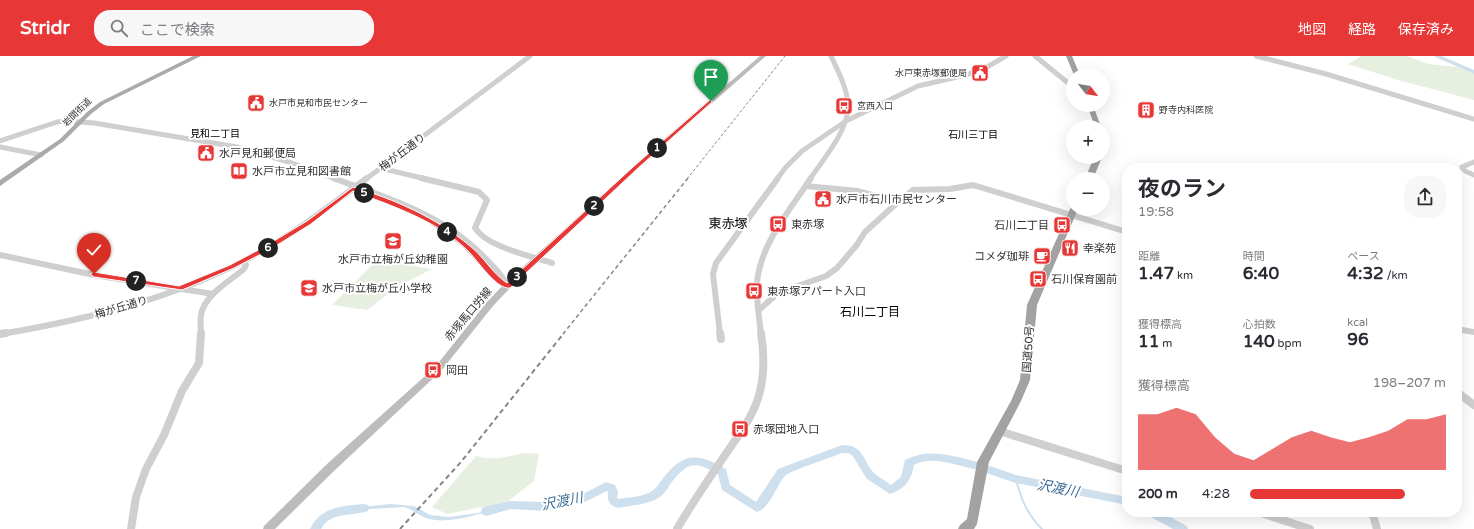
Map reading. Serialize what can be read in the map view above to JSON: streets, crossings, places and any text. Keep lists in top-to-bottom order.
{
  "streets": {
    "highway": ["国道50号"],
    "main road": ["岩間街道", "赤塚馬口労線"],
    "street": ["梅が丘通り"]
  },
  "districts": [
    "見和二丁目",
    "石川三丁目",
    "東赤塚",
    "石川二丁目"
  ],
  "water": ["沢渡川"],
  "places": {
    "public building": [
      "水戸東赤塚郵便局",
      "水戸市見和市民センター",
      "水戸見和郵便局",
      "水戸市石川市民センター"
    ],
    "bus stop": [
      "宮西入口",
      "東赤塚",
      "石川二丁目",
      "石川保育園前",
      "東赤塚アパート入口",
      "岡田",
      "赤塚団地入口"
    ],
    "building": ["野寺内科医院"],
    "library": ["水戸市立見和図書館"],
    "school or university": ["水戸市立梅が丘幼稚園", "水戸市立梅が丘小学校"],
    "restaurant": ["幸楽苑"],
    "cafe": ["コメダ珈琲"]
  },
  "north": "bottom right",
  "page": {
    "header": "Stridr",
    "search": "ここで検索",
    "nav": ["地図", "経路", "保存済み"],
    "map_buttons": ["+", "−"],
    "pins": [
      "1",
      "5",
      "2",
      "4",
      "6",
      "3",
      "7"
    ],
    "heading": ["夜のラン", "19:58"],
    "stats": [
      ["距離", "1.47 km"],
      ["時間", "6:40"],
      ["ペース", "4:32 /km"],
      ["獲得標高", "11 m"],
      ["心拍数", "140 bpm"],
      ["kcal", "96"]
    ],
    "chart": ["獲得標高", "198–207 m"],
    "list": [
      {
        "name": "200 m",
        "note": "4:28"
      }
    ]
  }
}
